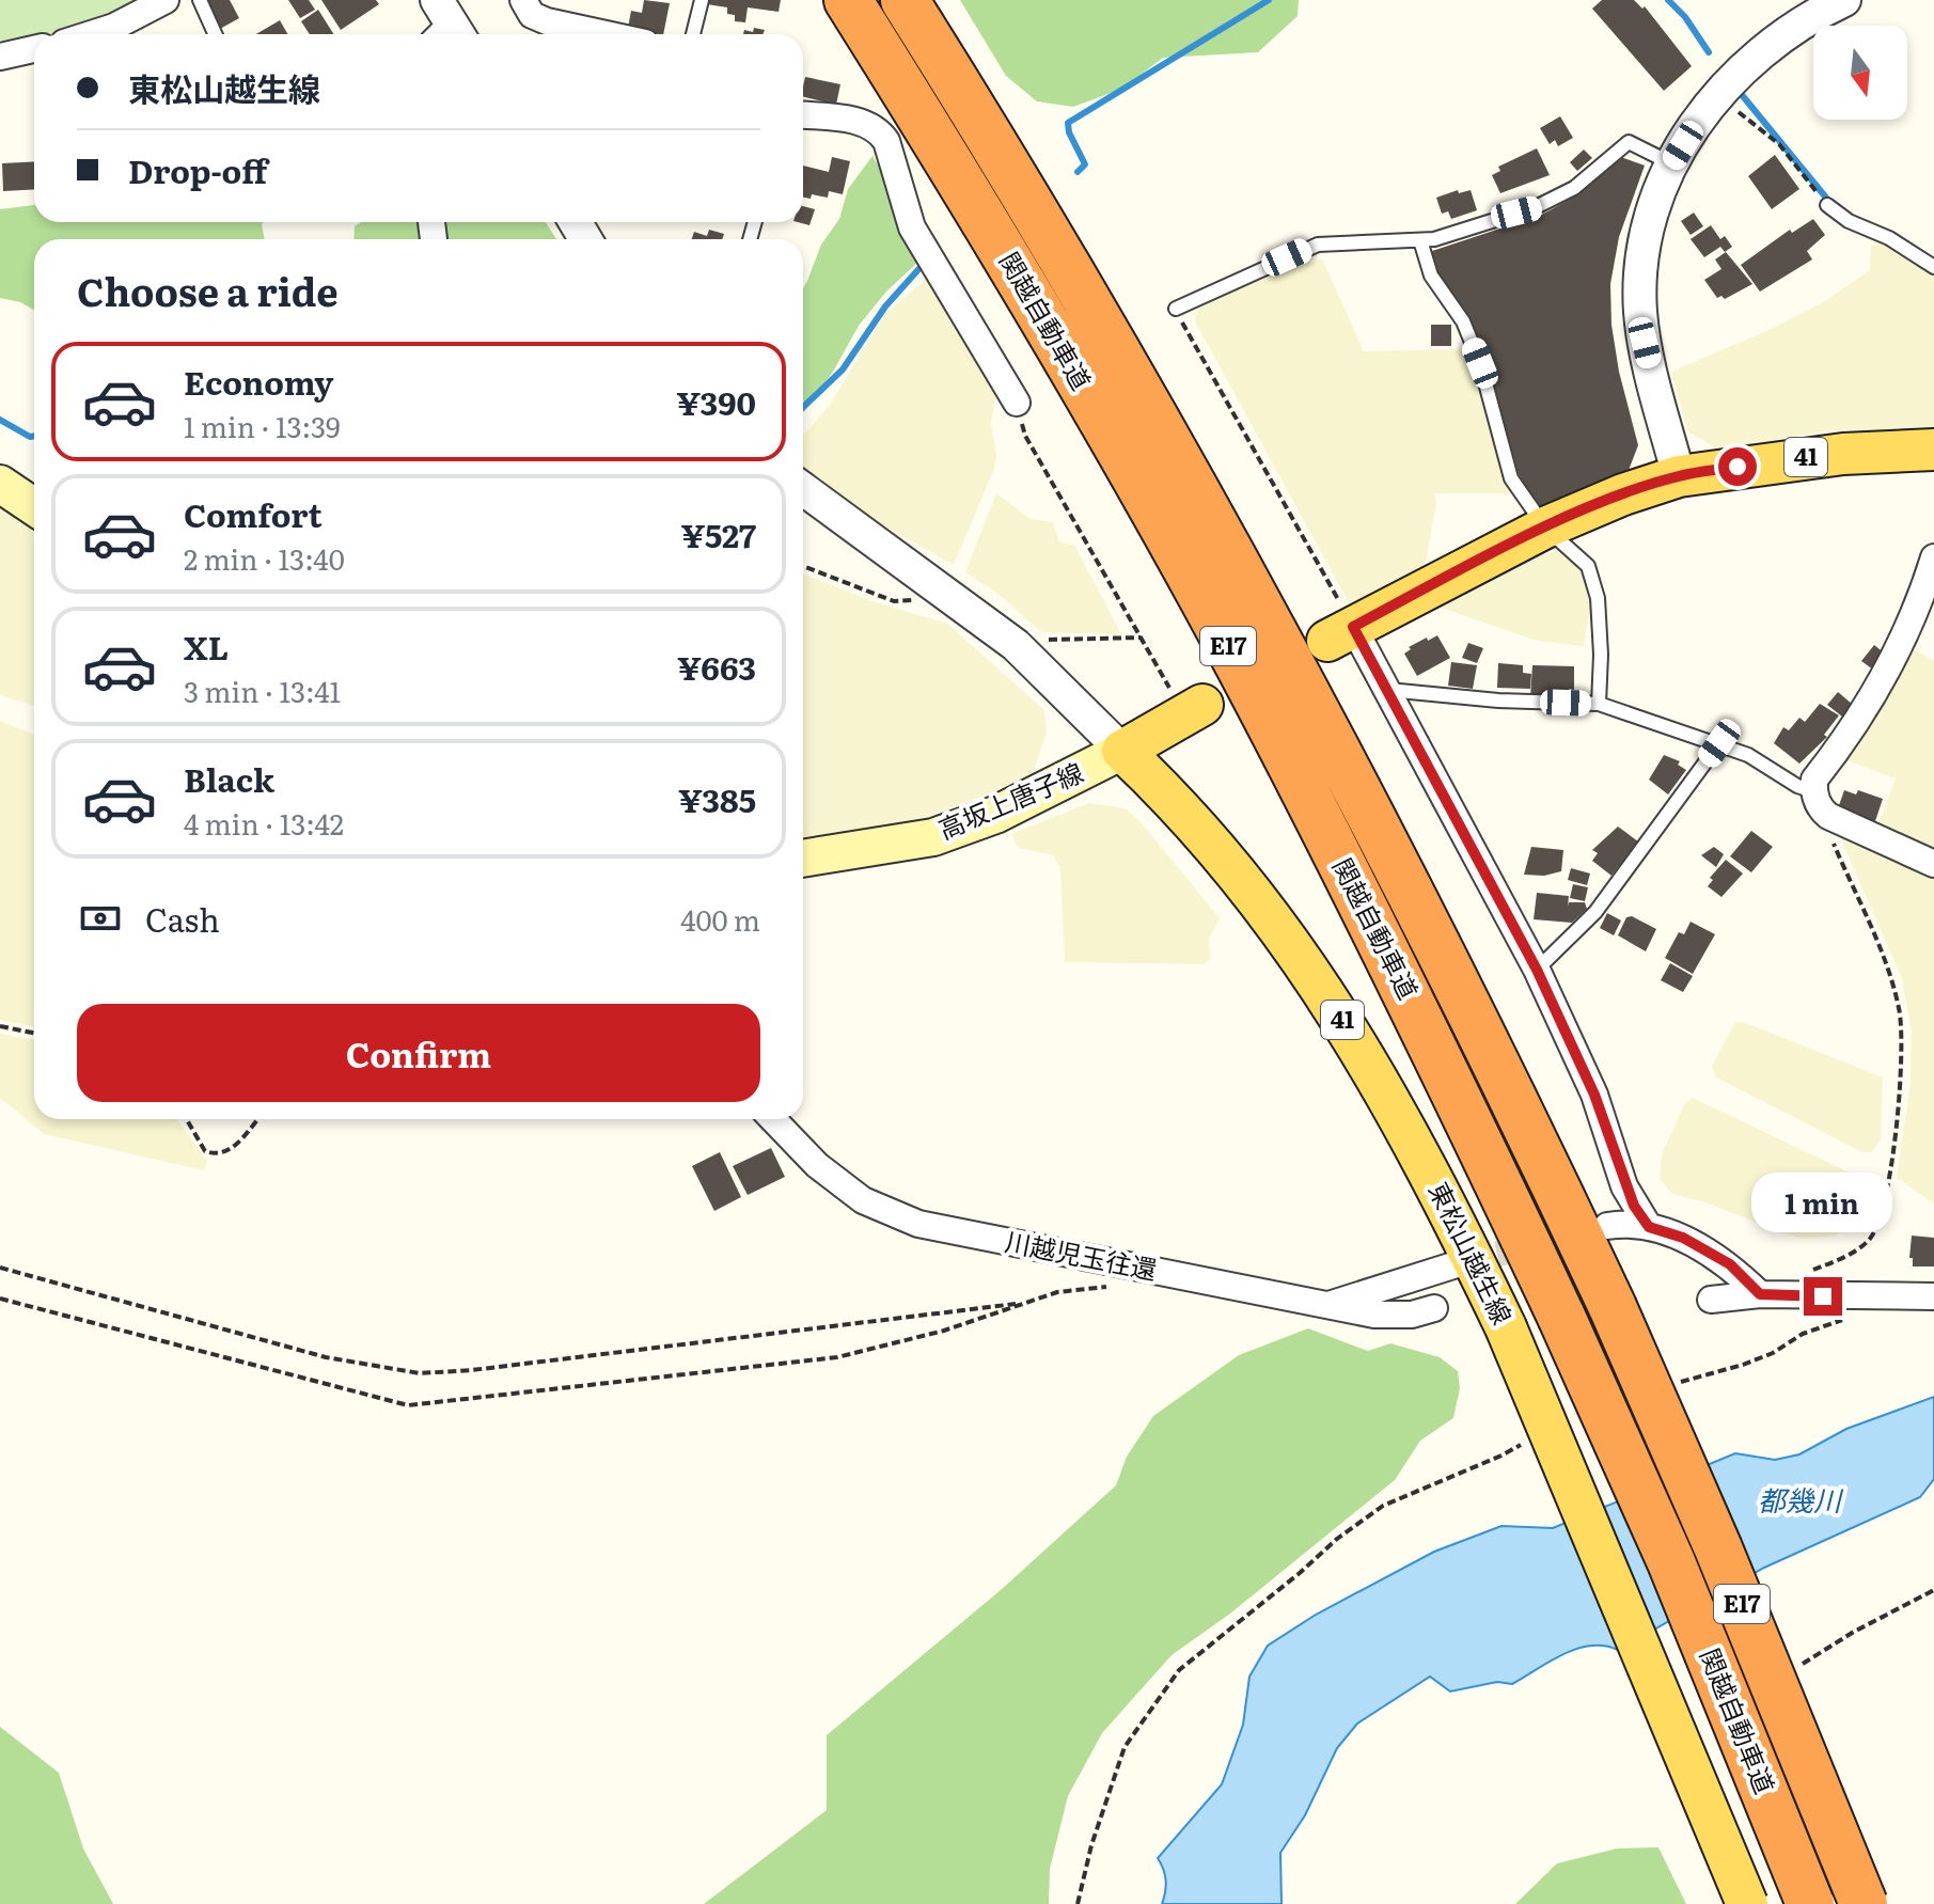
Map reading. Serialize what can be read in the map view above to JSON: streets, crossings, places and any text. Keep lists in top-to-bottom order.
{
  "streets": {
    "highway": ["関越自動車道", "E17"],
    "main road": ["41", "高坂上唐子線", "東松山越生線"],
    "street": ["川越児玉往還"]
  },
  "crossings": [
    ["高坂上唐子線", "東松山越生線"]
  ],
  "water": ["都幾川"],
  "north": "bottom",
  "page": {
    "banner": ["東松山越生線", "Drop-off"],
    "heading": "Choose a ride",
    "list": [
      {
        "name": "Economy",
        "note": "1 min · 13:39",
        "value": "¥390"
      },
      {
        "name": "Comfort",
        "note": "2 min · 13:40",
        "value": "¥527"
      },
      {
        "name": "XL",
        "note": "3 min · 13:41",
        "value": "¥663"
      },
      {
        "name": "Black",
        "note": "4 min · 13:42",
        "value": "¥385"
      }
    ],
    "pay": ["Cash", "400 m"],
    "buttons": "Confirm",
    "bubble": "1 min"
  }
}
